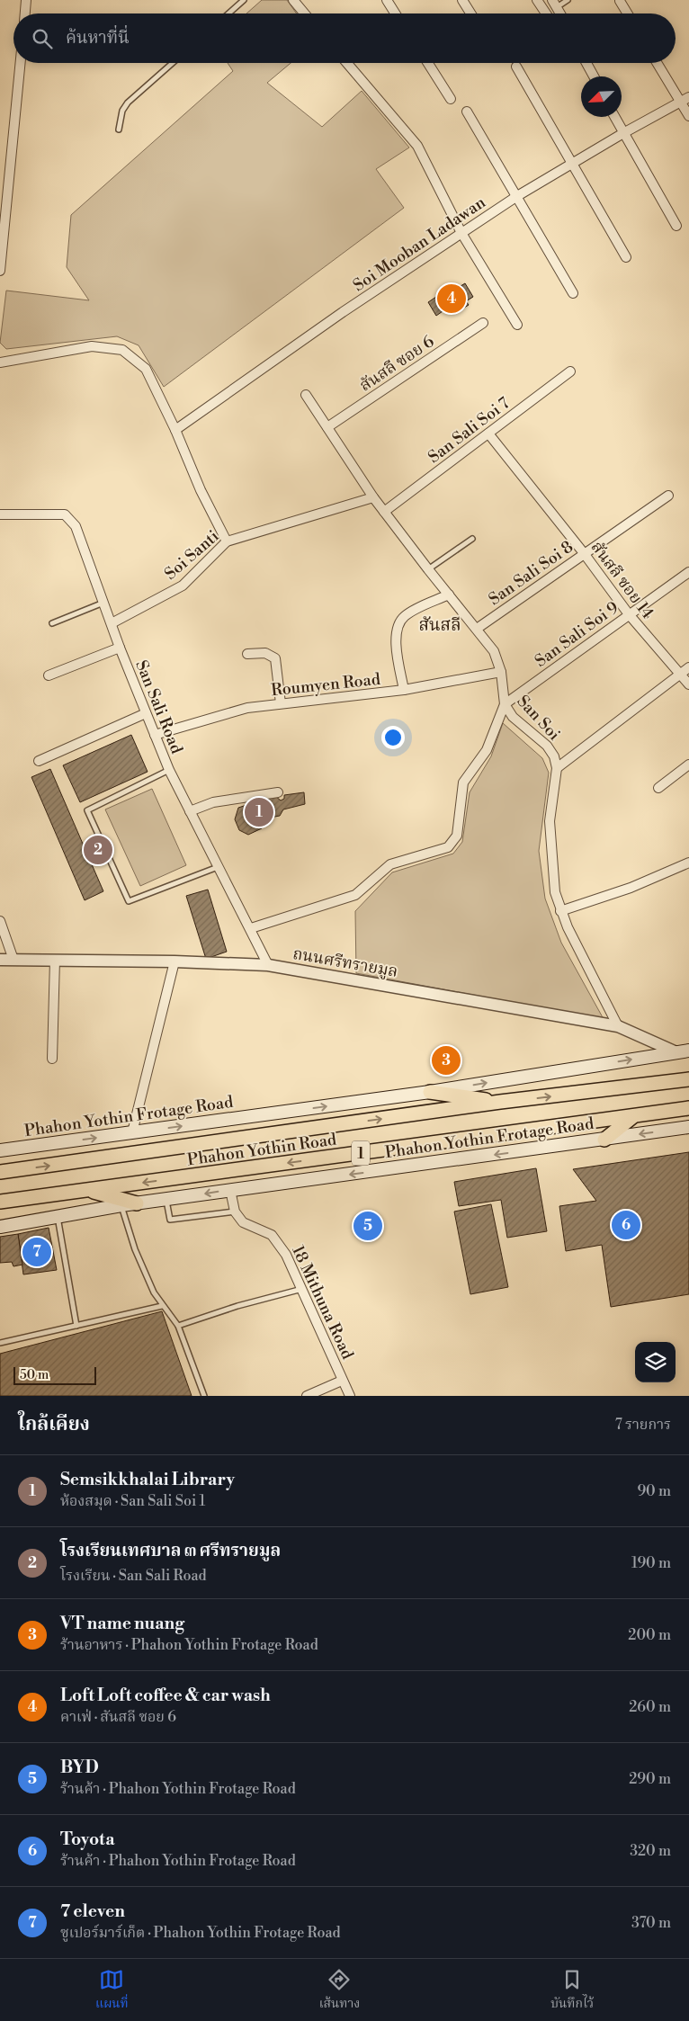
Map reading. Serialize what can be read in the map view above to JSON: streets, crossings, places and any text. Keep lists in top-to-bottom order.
{
  "streets": {
    "main road": ["Phahon Yothin Frotage Road", "Phahon Yothin Road", "1"],
    "street": [
      "Soi Mooban Ladawan",
      "สันสลี ซอย 6",
      "San Sali Soi 7",
      "Soi Santi",
      "San Sali Soi 8",
      "สันสลี ซอย 14",
      "San Sali Soi 9",
      "Roumyen Road",
      "San Sali Road",
      "San Soi",
      "ถนนศรีทรายมูล",
      "18 Mithuna Road"
    ]
  },
  "crossings": [
    ["สันสลี ซอย 6", "San Soi"],
    ["San Sali Soi 7", "สันสลี ซอย 14"],
    ["San Sali Soi 7", "San Soi"],
    ["Soi Santi", "San Sali Road"],
    ["Soi Santi", "San Soi"],
    ["San Sali Soi 8", "สันสลี ซอย 14"],
    ["San Sali Soi 8", "San Soi"],
    ["สันสลี ซอย 14", "San Sali Soi 9"],
    ["San Sali Soi 9", "San Soi"],
    ["Roumyen Road", "San Sali Road"],
    ["Roumyen Road", "San Soi"],
    ["San Sali Road", "ถนนศรีทรายมูล"],
    ["ถนนศรีทรายมูล", "Phahon Yothin Frotage Road"]
  ],
  "districts": ["สันสลี"],
  "scale_bar": "50 m",
  "north": "bottom left",
  "page": {
    "search": "ค้นหาที่นี่",
    "pins": [
      "4",
      "1",
      "2",
      "3",
      "6",
      "5",
      "7"
    ],
    "scale": "50 m",
    "heading": ["ใกล้เคียง", "7 รายการ"],
    "list": [
      {
        "mark": "1",
        "name": "Semsikkhalai Library",
        "note": "ห้องสมุด · San Sali Soi 1",
        "value": "90 m"
      },
      {
        "mark": "2",
        "name": "โรงเรียนเทศบาล ๓ ศรีทรายมูล",
        "note": "โรงเรียน · San Sali Road",
        "value": "190 m"
      },
      {
        "mark": "3",
        "name": "VT name nuang",
        "note": "ร้านอาหาร · Phahon Yothin Frotage Road",
        "value": "200 m"
      },
      {
        "mark": "4",
        "name": "Loft Loft coffee & car wash",
        "note": "คาเฟ่ · สันสลี ซอย 6",
        "value": "260 m"
      },
      {
        "mark": "5",
        "name": "BYD",
        "note": "ร้านค้า · Phahon Yothin Frotage Road",
        "value": "290 m"
      },
      {
        "mark": "6",
        "name": "Toyota",
        "note": "ร้านค้า · Phahon Yothin Frotage Road",
        "value": "320 m"
      },
      {
        "mark": "7",
        "name": "7 eleven",
        "note": "ซูเปอร์มาร์เก็ต · Phahon Yothin Frotage Road",
        "value": "370 m"
      }
    ],
    "nav": ["แผนที่", "เส้นทาง", "บันทึกไว้"]
  }
}
